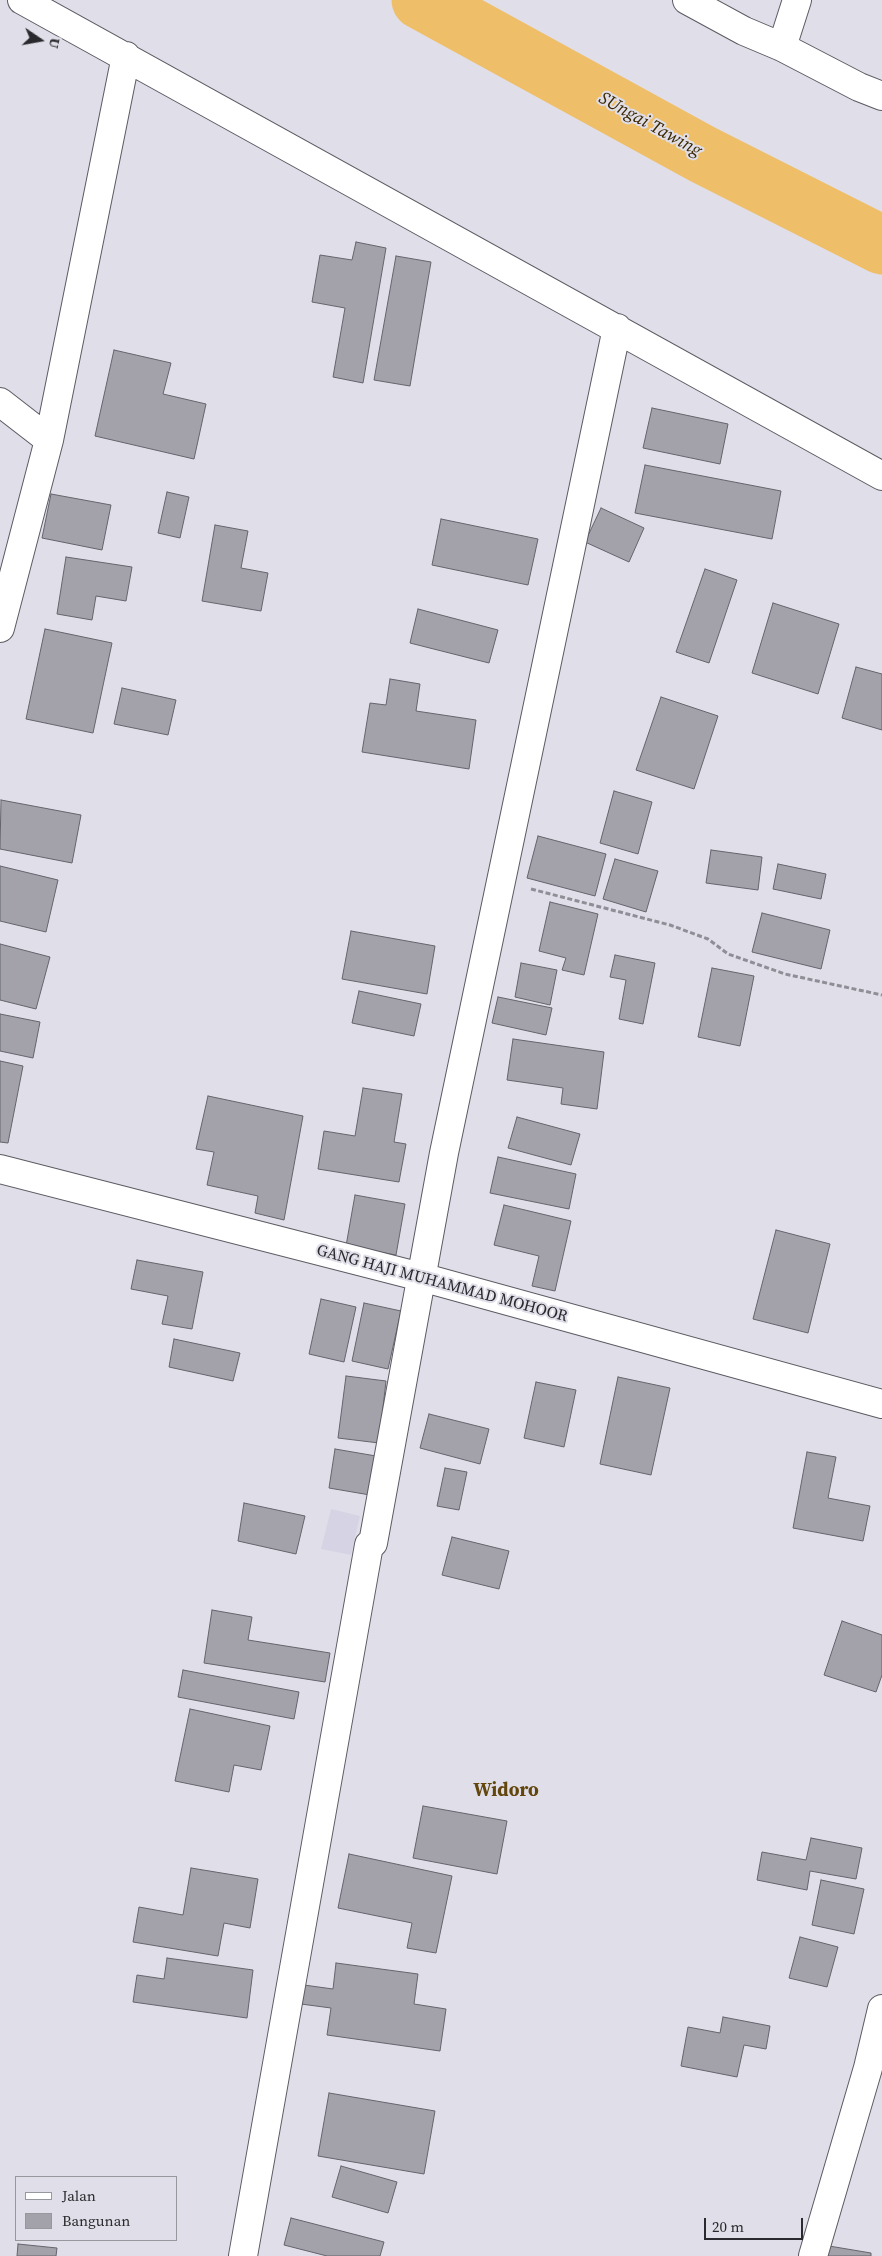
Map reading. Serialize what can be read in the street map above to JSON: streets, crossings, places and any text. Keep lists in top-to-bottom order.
{
  "streets": {
    "street": ["GANG HAJI MUHAMMAD MOHOOR"]
  },
  "districts": ["Widoro"],
  "water": ["SUngai Tawing"],
  "legend": ["Jalan", "Bangunan"],
  "scale_bar": "20 m",
  "north": "right"
}
